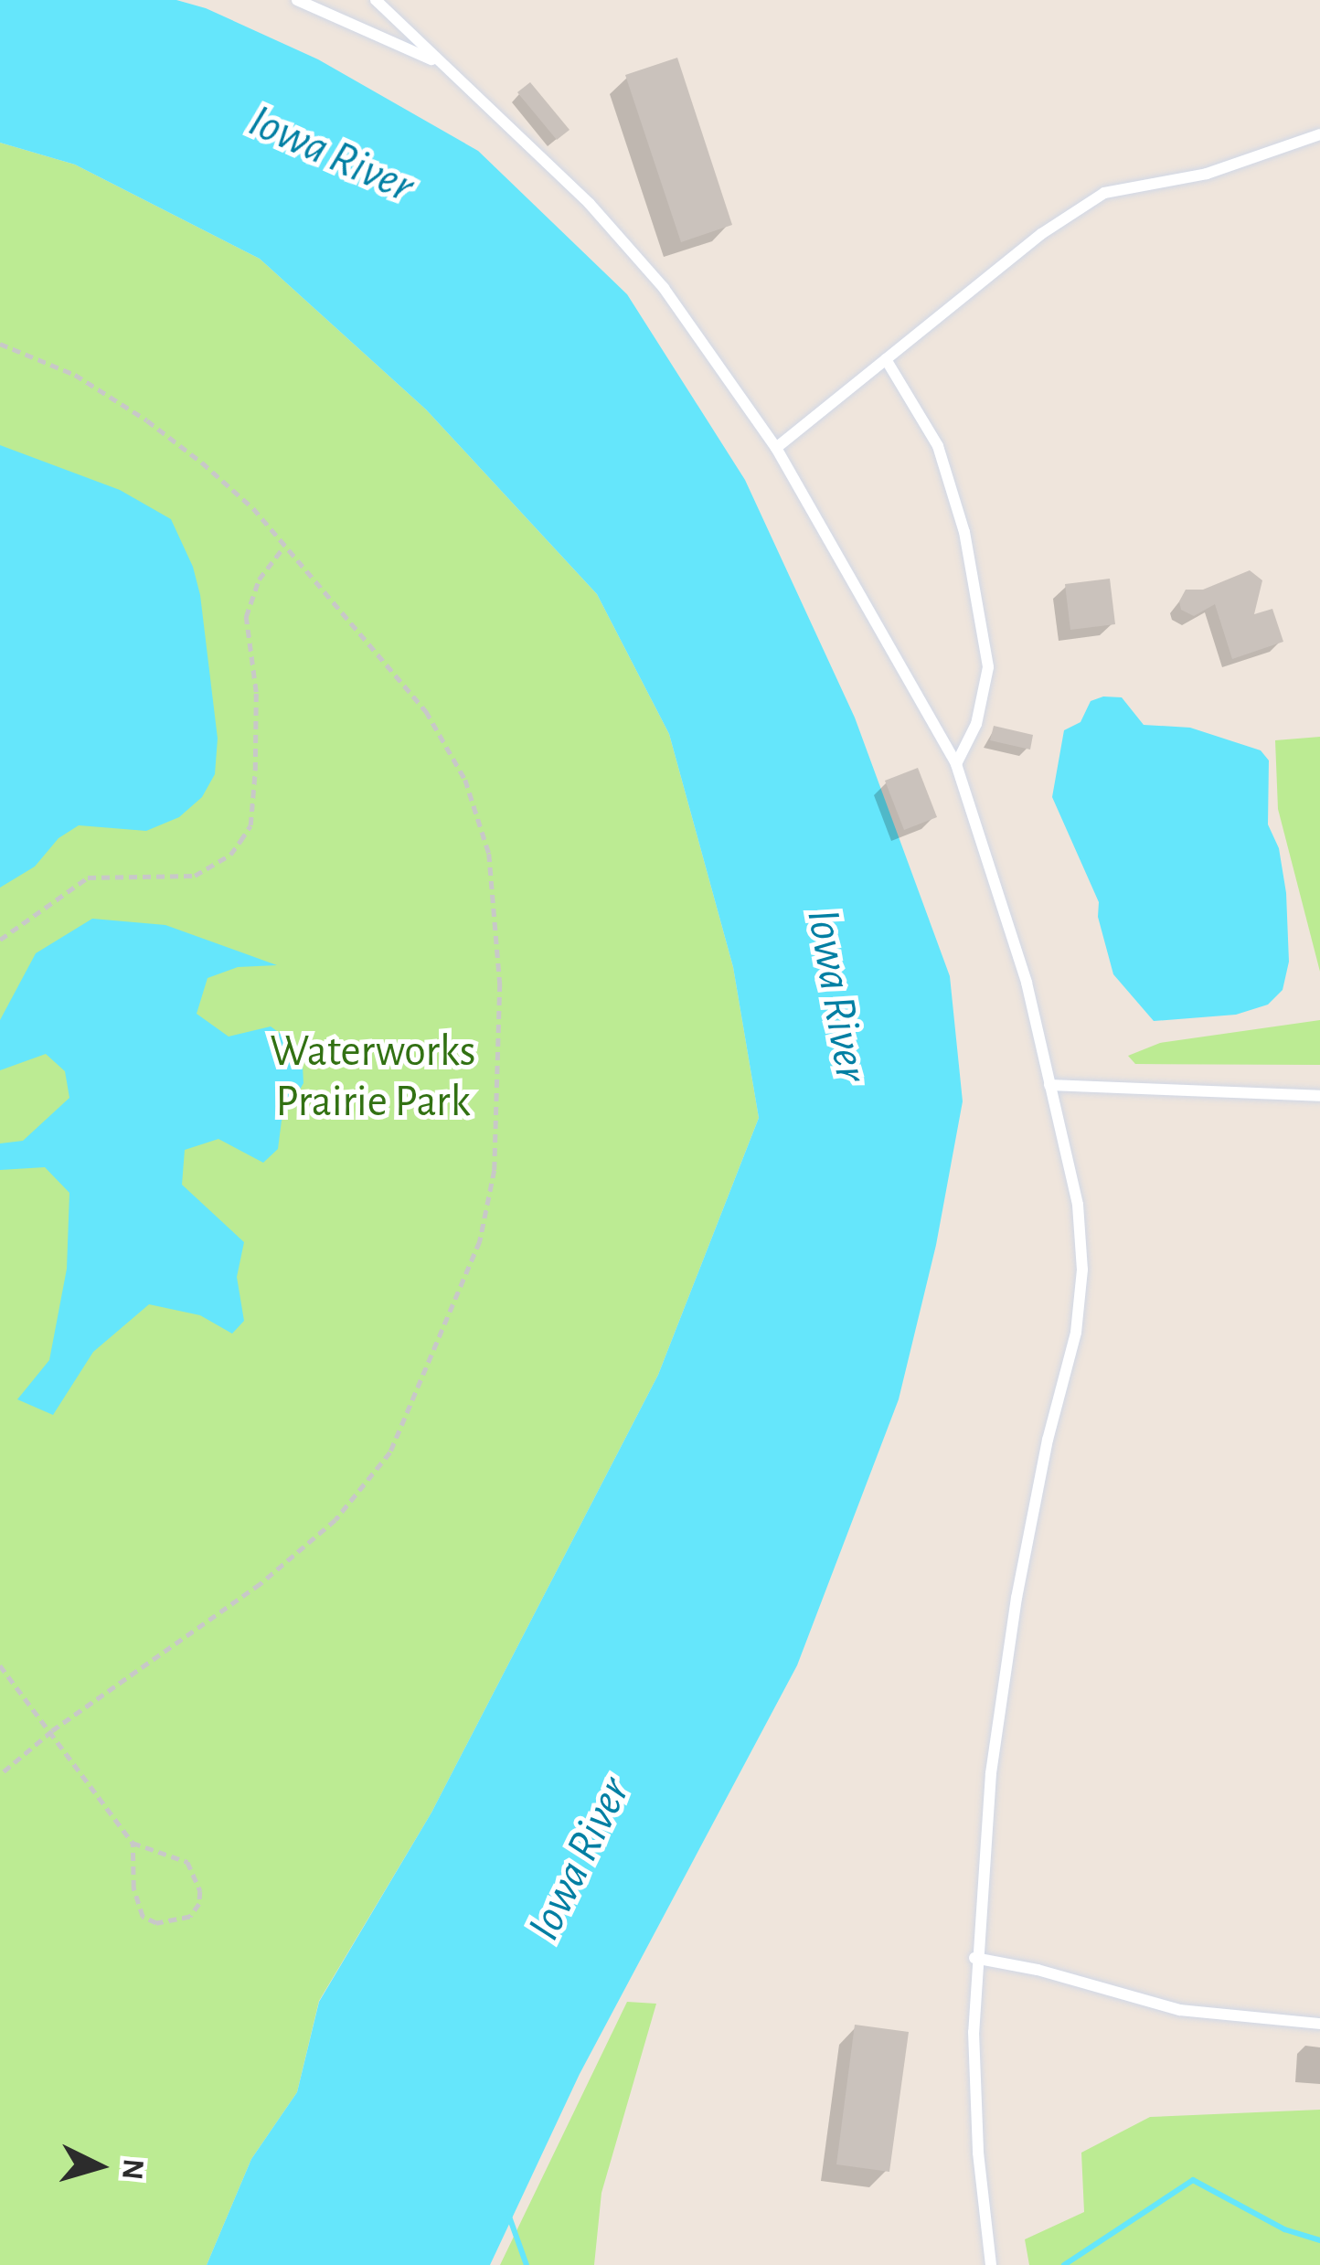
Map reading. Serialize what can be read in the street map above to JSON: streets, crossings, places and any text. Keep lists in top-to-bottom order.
{
  "water": ["Iowa River"],
  "parks": ["Waterworks Prairie Park"],
  "north": "right"
}
